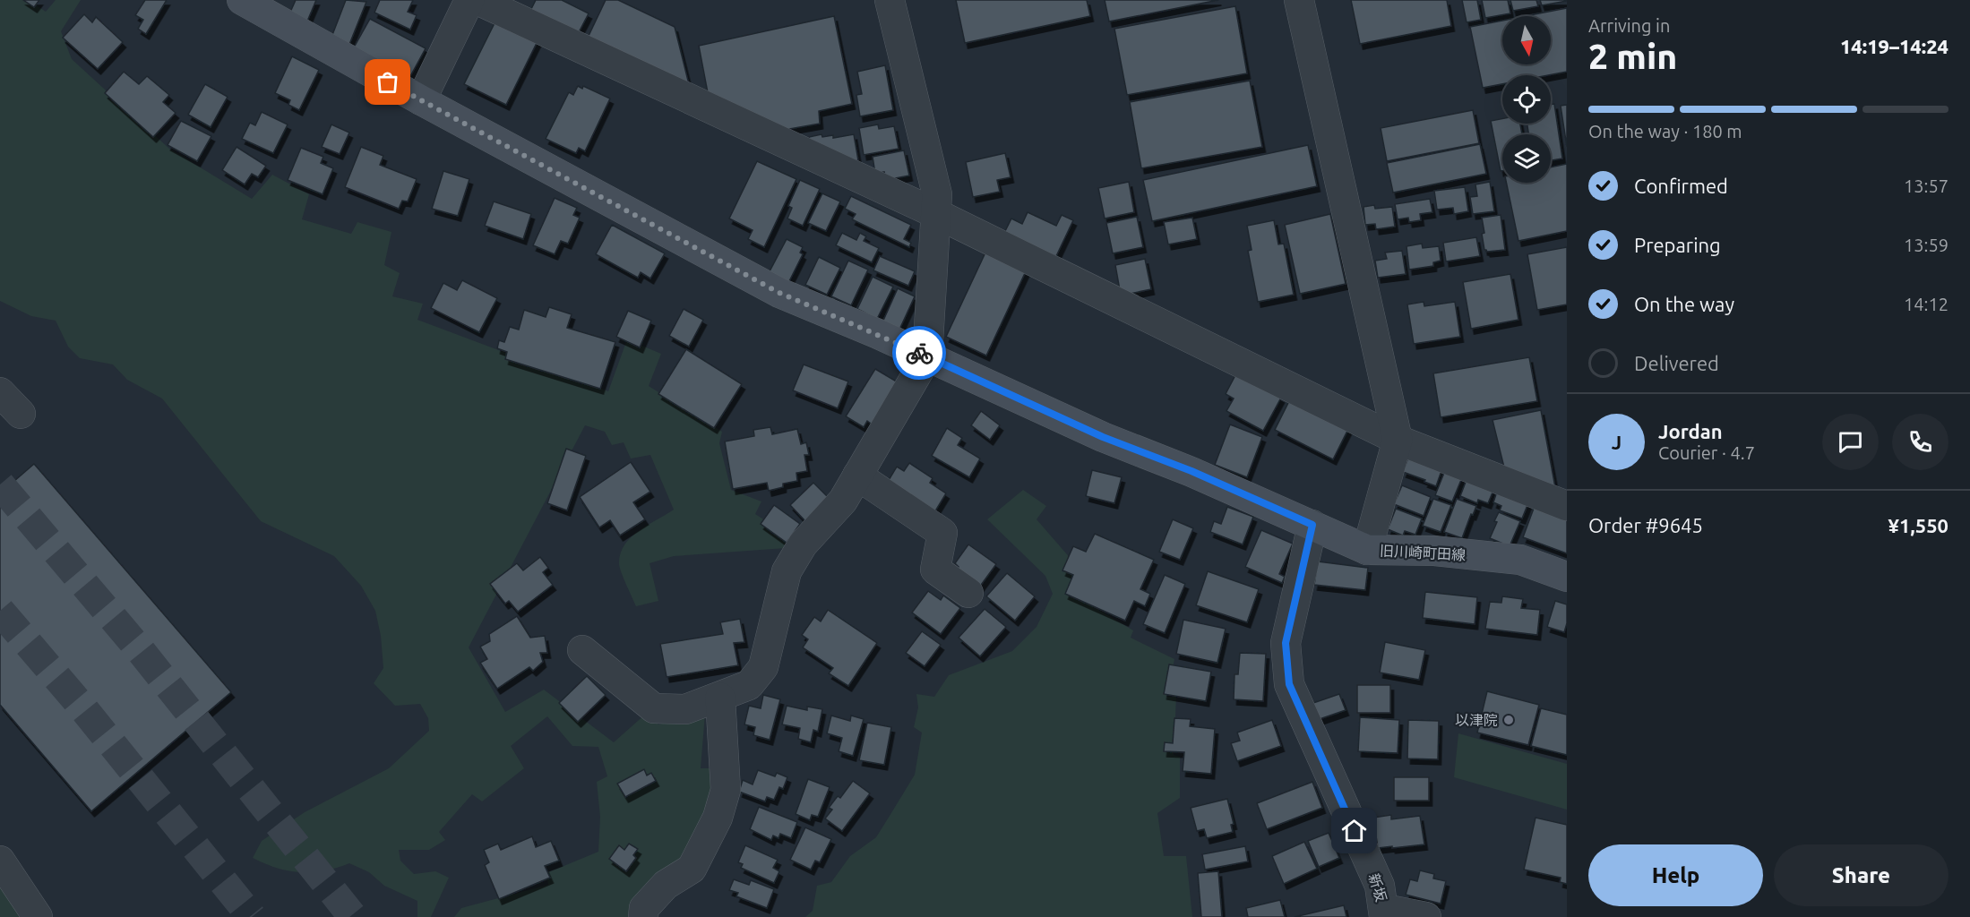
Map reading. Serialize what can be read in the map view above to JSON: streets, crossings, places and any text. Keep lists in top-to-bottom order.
{
  "streets": {
    "main road": ["旧川崎町田線"],
    "street": ["新坂"]
  },
  "crossings": [
    ["旧川崎町田線", "新坂"]
  ],
  "places": ["以津院"],
  "north": "bottom",
  "page": {
    "heading": ["2 min", "Arriving in", "14:19–14:24"],
    "panel": [
      "Jordan",
      "Courier · 4.7",
      "Order #9645",
      "¥1,550"
    ],
    "bar": "On the way · 180 m",
    "list": [
      ["Confirmed", "13:57"],
      ["Preparing", "13:59"],
      ["On the way", "14:12"],
      "Delivered"
    ],
    "round": "J",
    "buttons": ["Help", "Share"]
  }
}
